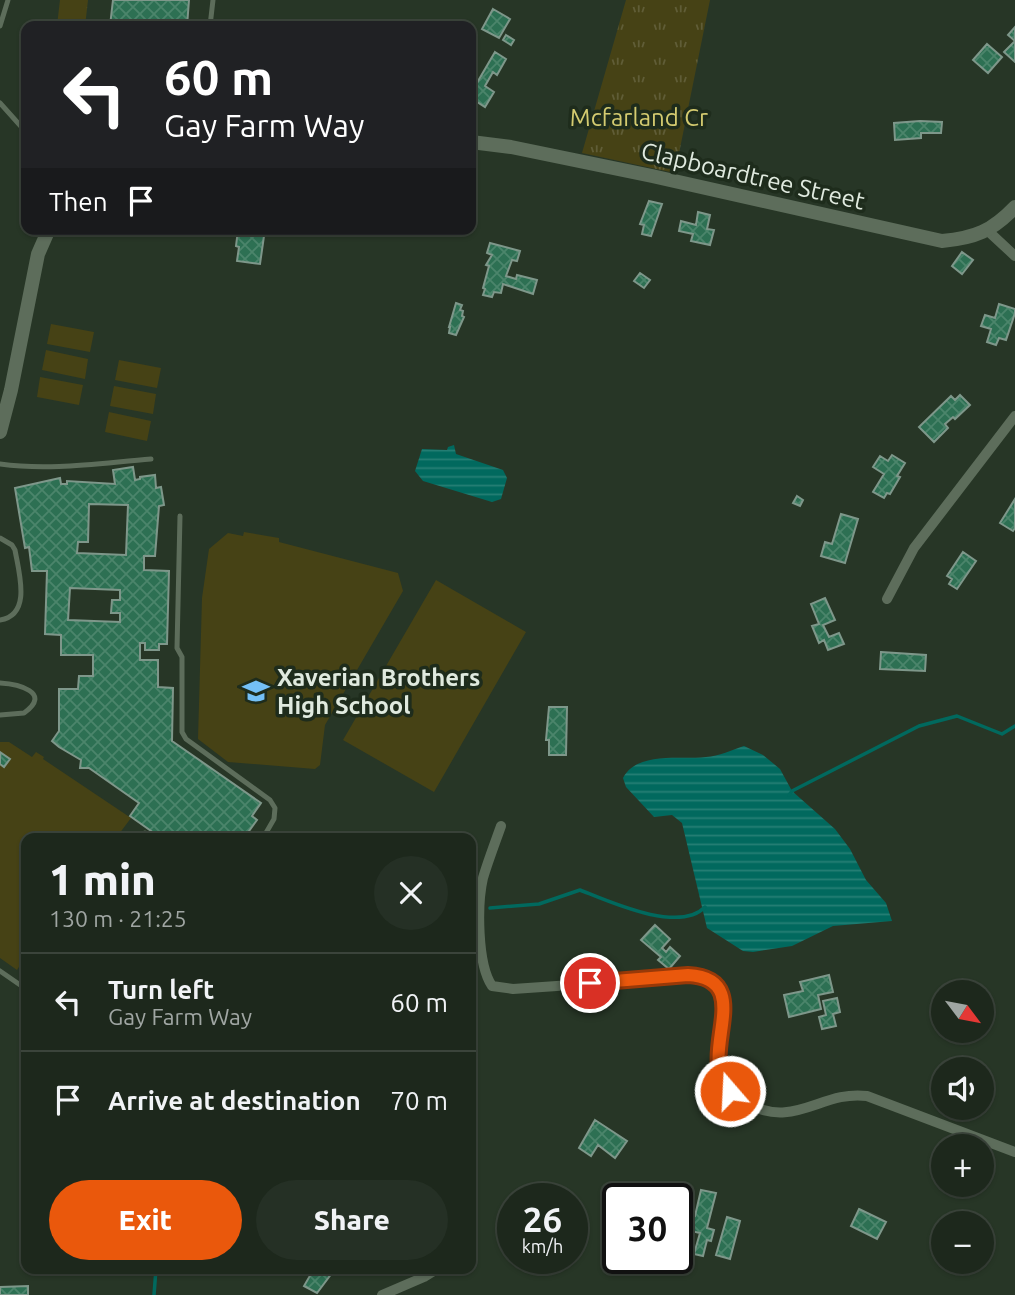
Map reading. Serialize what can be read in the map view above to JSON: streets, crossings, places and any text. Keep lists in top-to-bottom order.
{
  "streets": {
    "main road": ["Clapboardtree Street"]
  },
  "parks": ["Mcfarland Cr"],
  "places": {
    "school or university": ["Xaverian Brothers High School"]
  },
  "north": "bottom right",
  "page": {
    "turn": ["60 m", "Gay Farm Way"],
    "then": "Then",
    "heading": ["1 min", "130 m · 21:25"],
    "list": [
      {
        "name": "Turn left",
        "note": "Gay Farm Way",
        "value": "60 m"
      },
      {
        "name": "Arrive at destination",
        "value": "70 m"
      }
    ],
    "map_buttons": ["+", "−"],
    "buttons": ["Exit", "Share"],
    "speed": "26 km/h",
    "limit": "30"
  }
}
